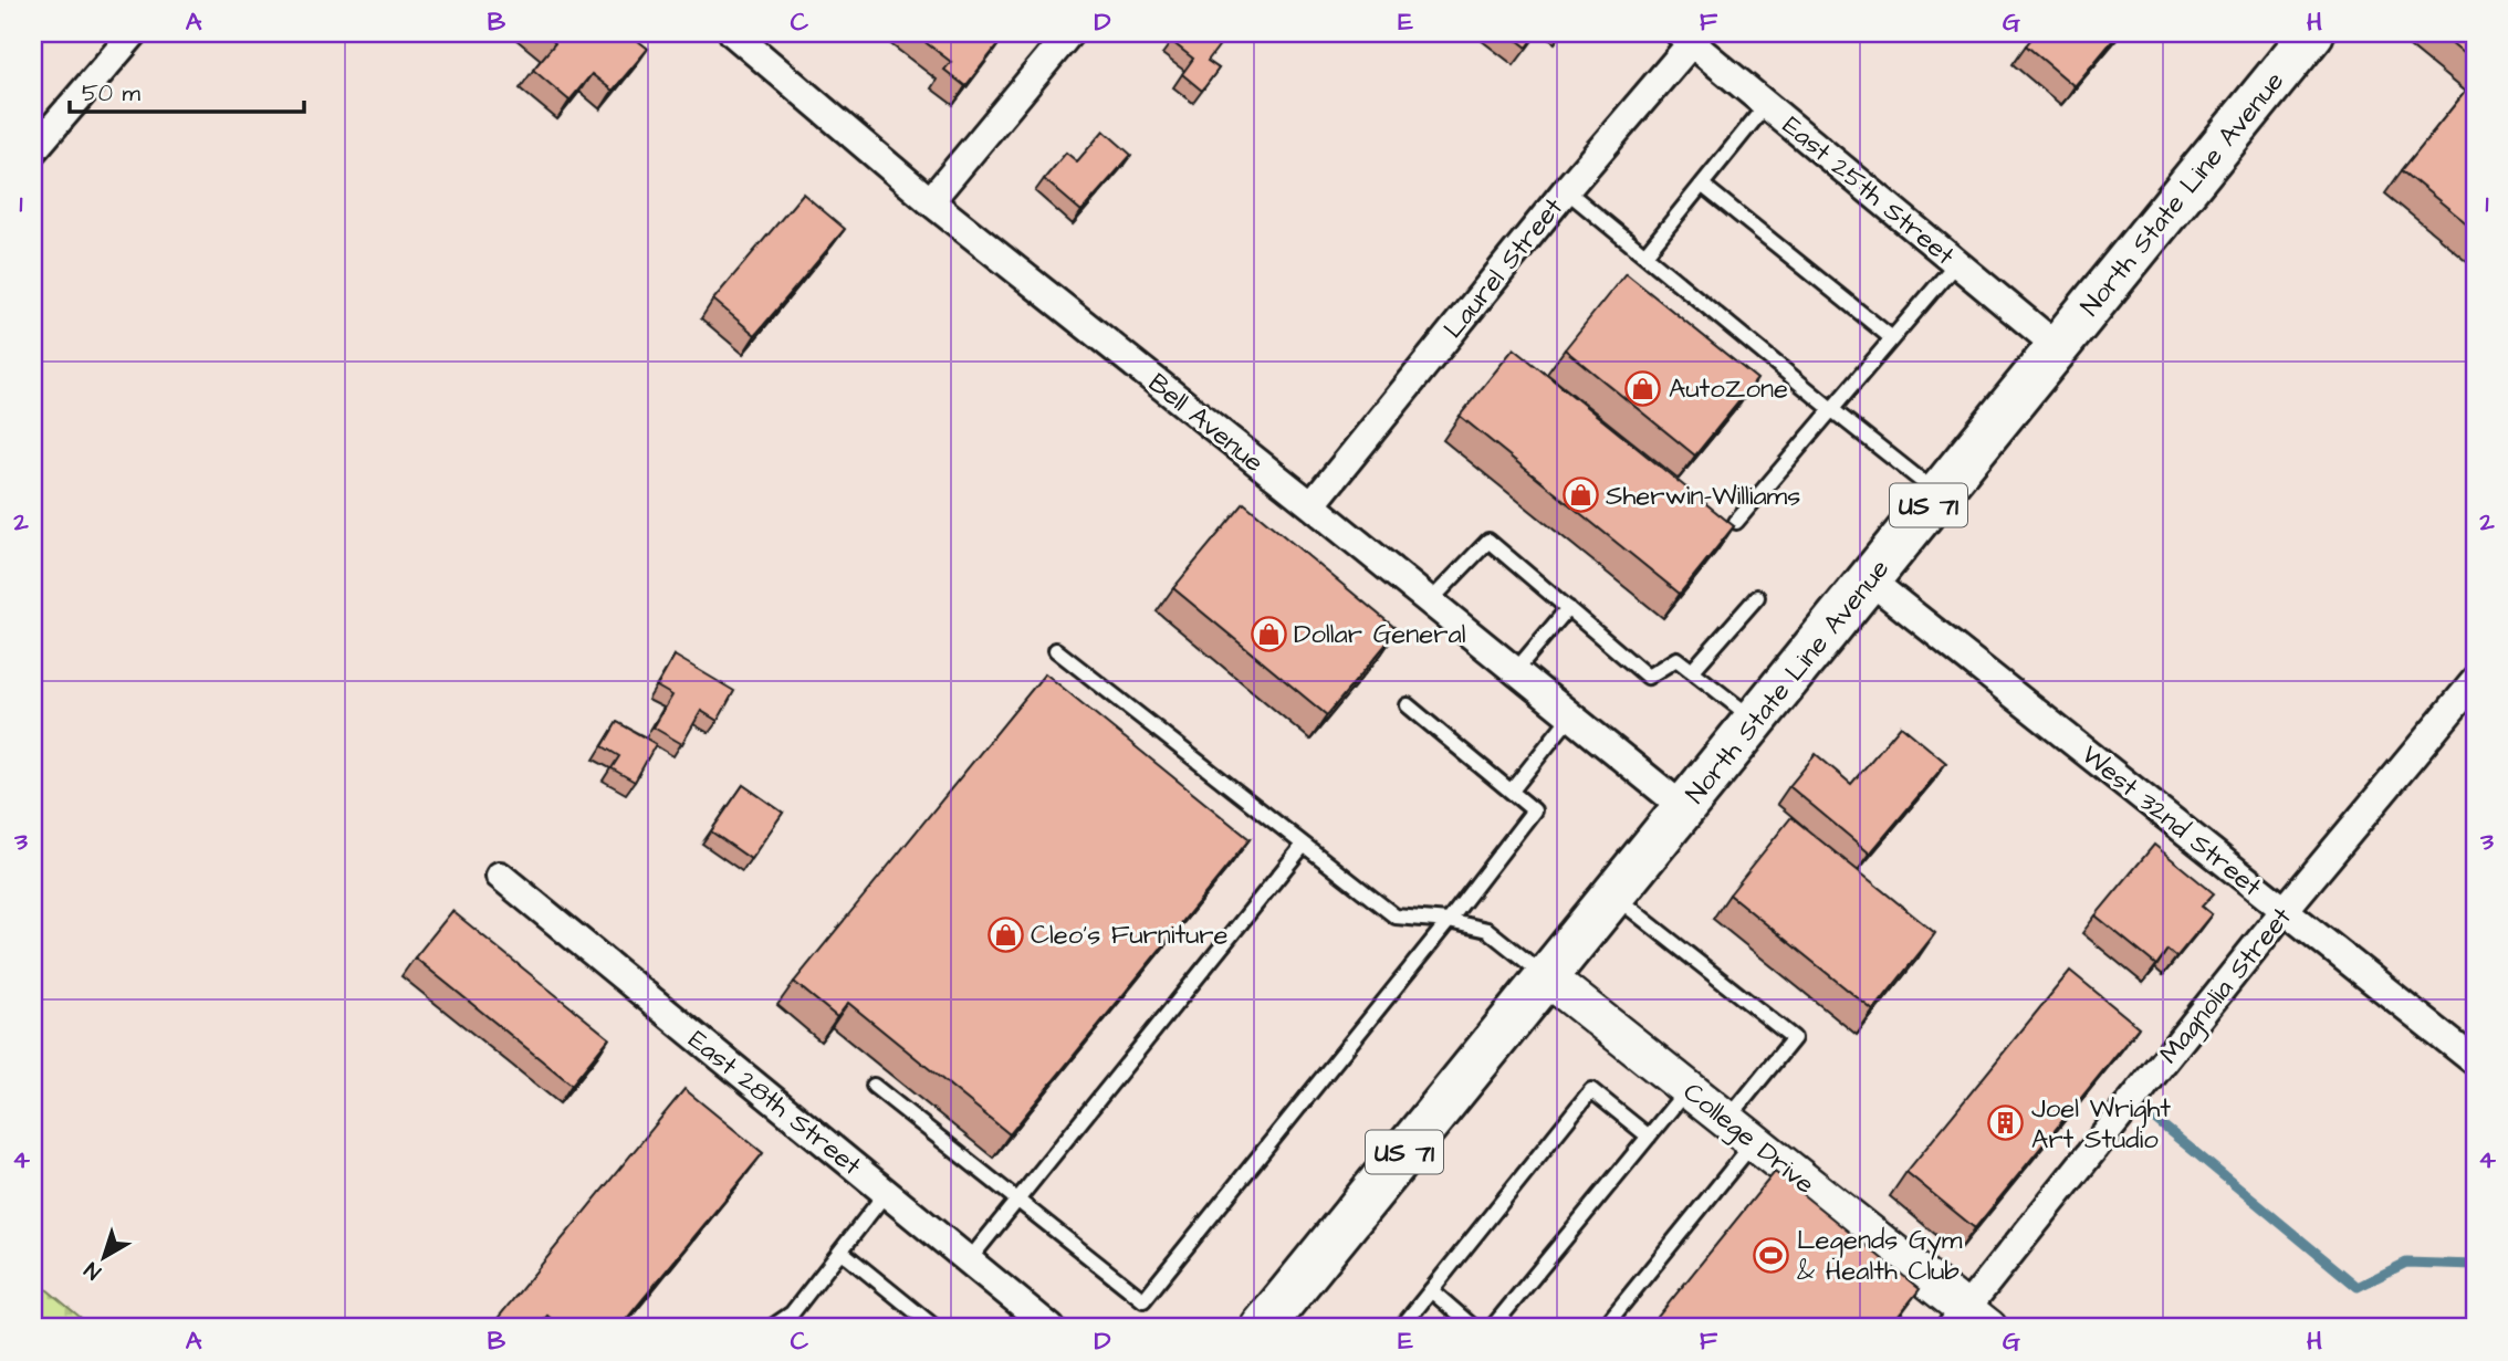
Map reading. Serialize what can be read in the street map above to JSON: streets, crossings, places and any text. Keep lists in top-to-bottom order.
{
  "streets": {
    "main road": ["North State Line Avenue", "US 71"],
    "street": [
      "East 25th Street",
      "Laurel Street",
      "Bell Avenue",
      "West 32nd Street",
      "Magnolia Street",
      "East 28th Street",
      "College Drive"
    ]
  },
  "crossings": [
    ["East 25th Street", "North State Line Avenue"],
    ["East 25th Street", "Laurel Street"],
    ["North State Line Avenue", "Bell Avenue"],
    ["North State Line Avenue", "West 32nd Street"],
    ["North State Line Avenue", "College Drive"],
    ["Laurel Street", "Bell Avenue"],
    ["West 32nd Street", "Magnolia Street"],
    ["Magnolia Street", "College Drive"]
  ],
  "places": {
    "shop": [
      "AutoZone",
      "Sherwin-Williams",
      "Dollar General",
      "Cleo's Furniture"
    ],
    "building": ["Joel Wright Art Studio"],
    "sports": ["Legends Gym & Health Club"]
  },
  "scale_bar": "50 m",
  "north": "bottom left",
  "grid": {
    "columns": [
      "A",
      "B",
      "C",
      "D",
      "E",
      "F",
      "G",
      "H"
    ],
    "rows": [
      "1",
      "2",
      "3",
      "4"
    ]
  }
}
